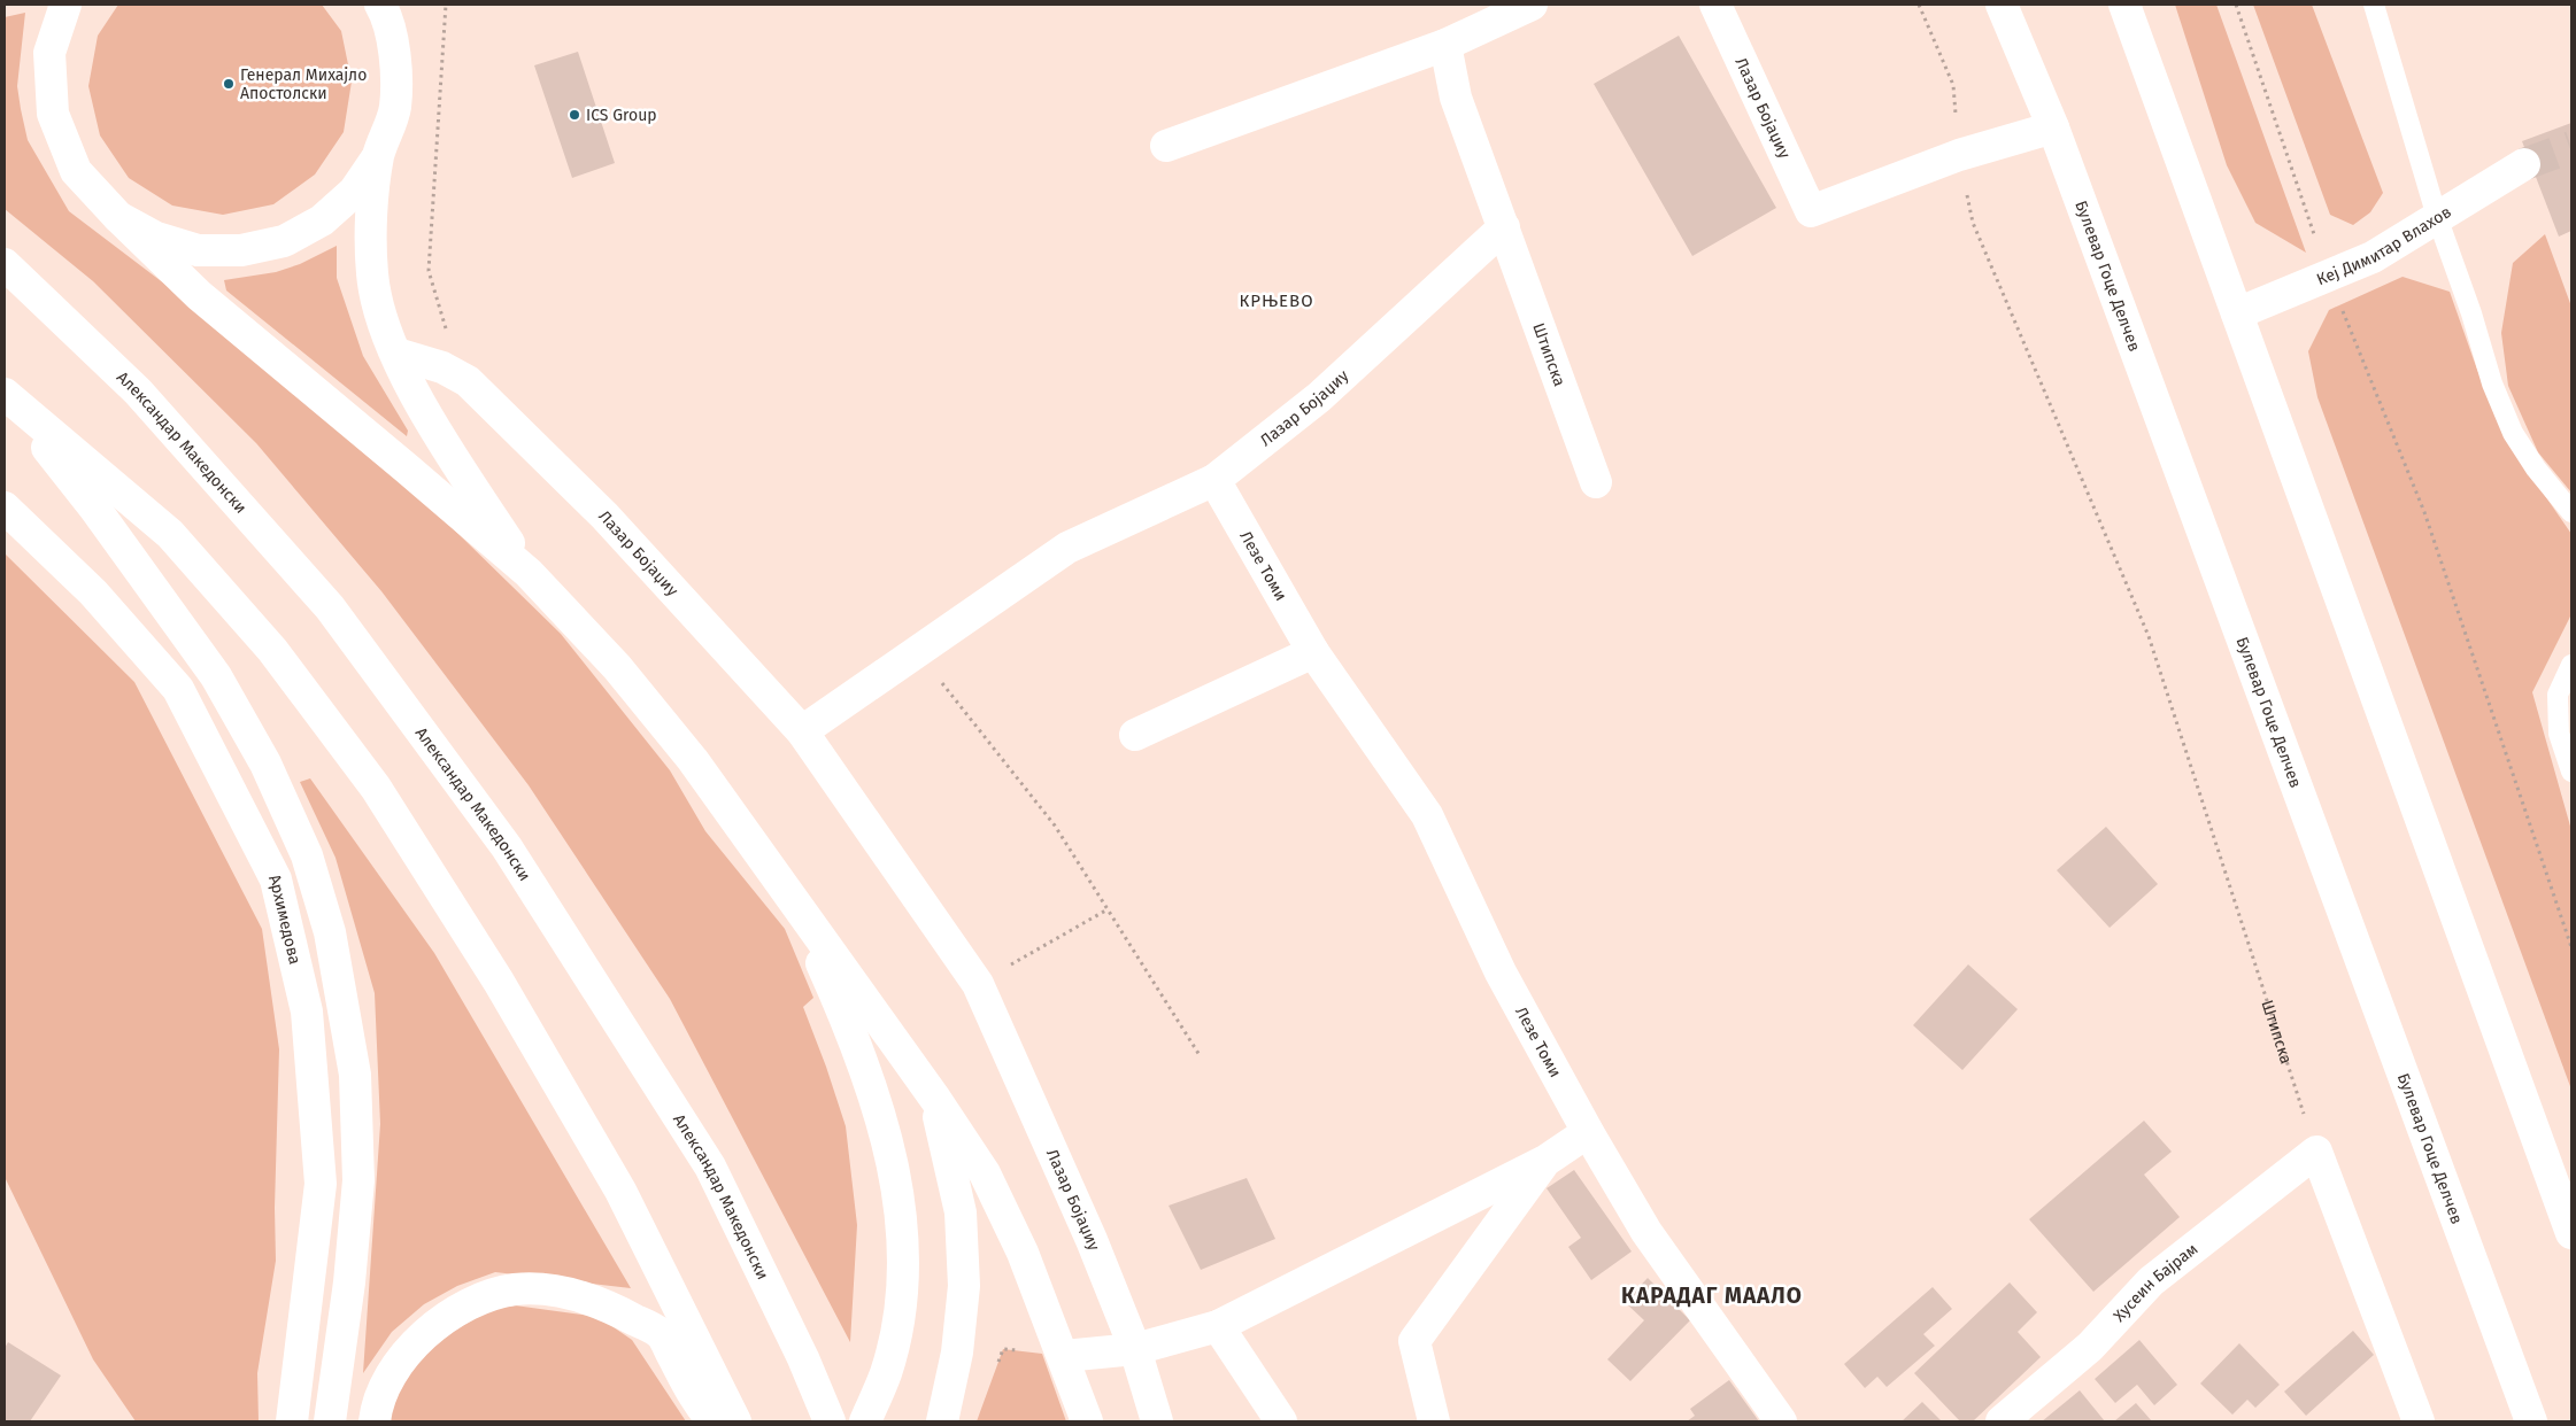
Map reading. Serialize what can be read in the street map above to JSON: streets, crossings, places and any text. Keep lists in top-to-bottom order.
{
  "streets": {
    "street": [
      "Лазар Бојаџиу",
      "Кеј Димитар Влахов",
      "Булевар Гоце Делчев",
      "Штипска",
      "Александар Македонски",
      "Лезе Томи",
      "Архимедова",
      "Хусеин Бајрам"
    ]
  },
  "crossings": [
    ["Лазар Бојаџиу", "Штипска"],
    ["Лазар Бојаџиу", "Лезе Томи"],
    ["Штипска", "Хусеин Бајрам"]
  ],
  "districts": ["КРЊЕВО", "КАРАДАГ МААЛО"],
  "places": ["Генерал Михајло Апостолски", "ICS Group"]
}
